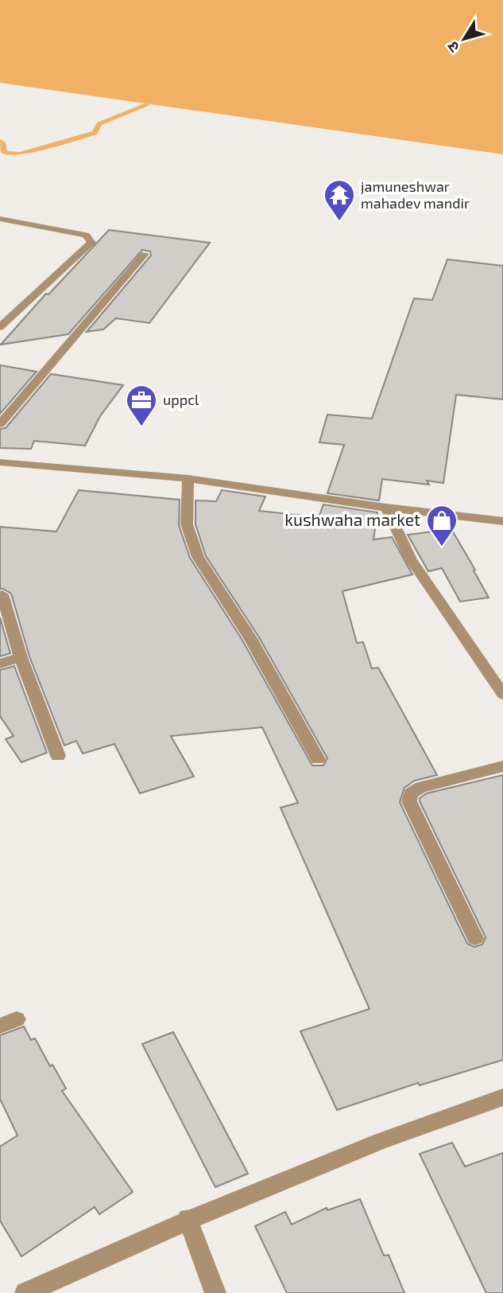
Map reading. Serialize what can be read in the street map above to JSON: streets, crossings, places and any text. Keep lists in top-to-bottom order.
{
  "places": {
    "temple": ["jamuneshwar mahadev mandir"],
    "office": ["uppcl"],
    "shop": ["kushwaha market"]
  },
  "north": "bottom left"
}
